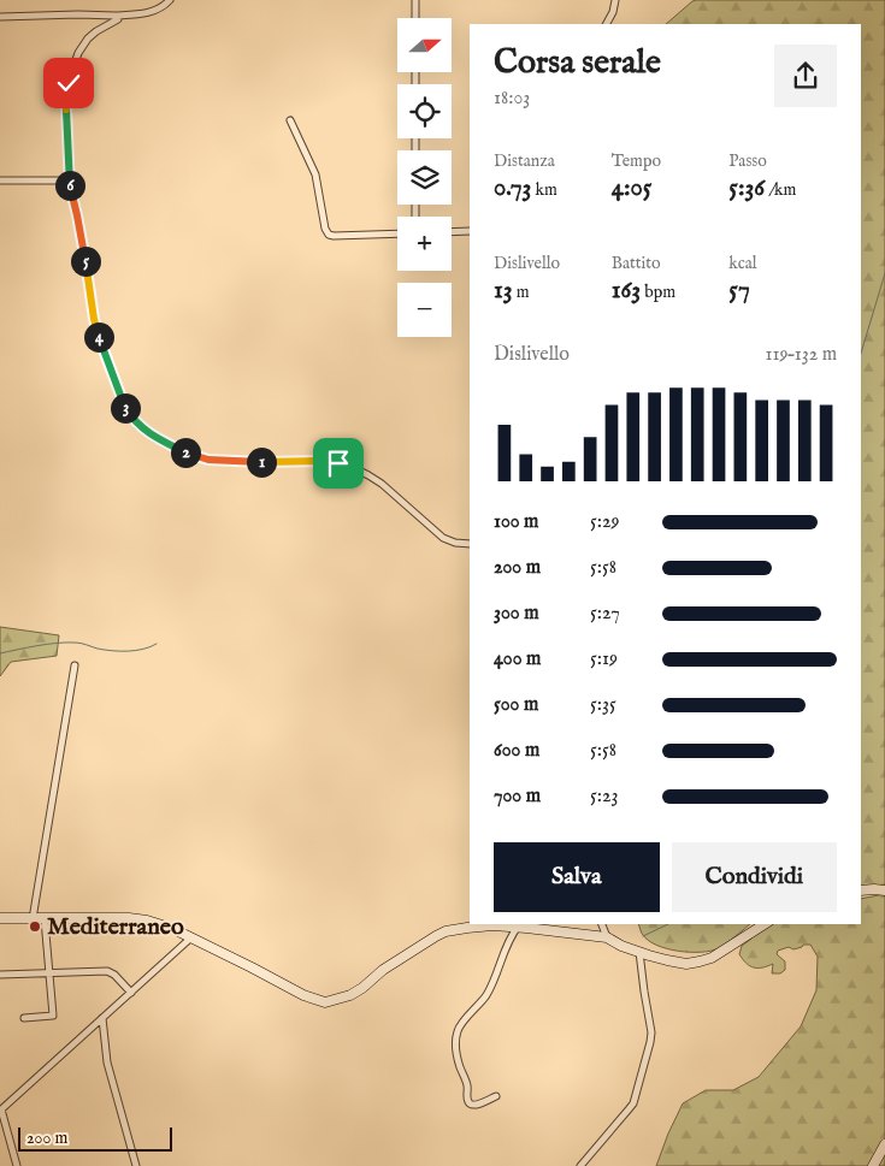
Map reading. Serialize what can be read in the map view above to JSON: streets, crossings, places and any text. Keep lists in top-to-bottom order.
{
  "places": ["Mediterraneo"],
  "scale_bar": "200 m",
  "north": "right",
  "page": {
    "map_buttons": ["+", "−"],
    "heading": ["Corsa serale", "18:03"],
    "stats": [
      ["Distanza", "0.73 km"],
      ["Tempo", "4:05"],
      ["Passo", "5:36 /km"],
      ["Dislivello", "13 m"],
      ["Battito", "163 bpm"],
      ["kcal", "57"]
    ],
    "pins": [
      "6",
      "5",
      "4",
      "3",
      "2",
      "1"
    ],
    "chart": ["Dislivello", "119–132 m"],
    "list": [
      {
        "name": "100 m",
        "note": "5:29"
      },
      {
        "name": "200 m",
        "note": "5:58"
      },
      {
        "name": "300 m",
        "note": "5:27"
      },
      {
        "name": "400 m",
        "note": "5:19"
      },
      {
        "name": "500 m",
        "note": "5:35"
      },
      {
        "name": "600 m",
        "note": "5:58"
      },
      {
        "name": "700 m",
        "note": "5:23"
      }
    ],
    "buttons": ["Salva", "Condividi"],
    "scale": "200 m"
  }
}
